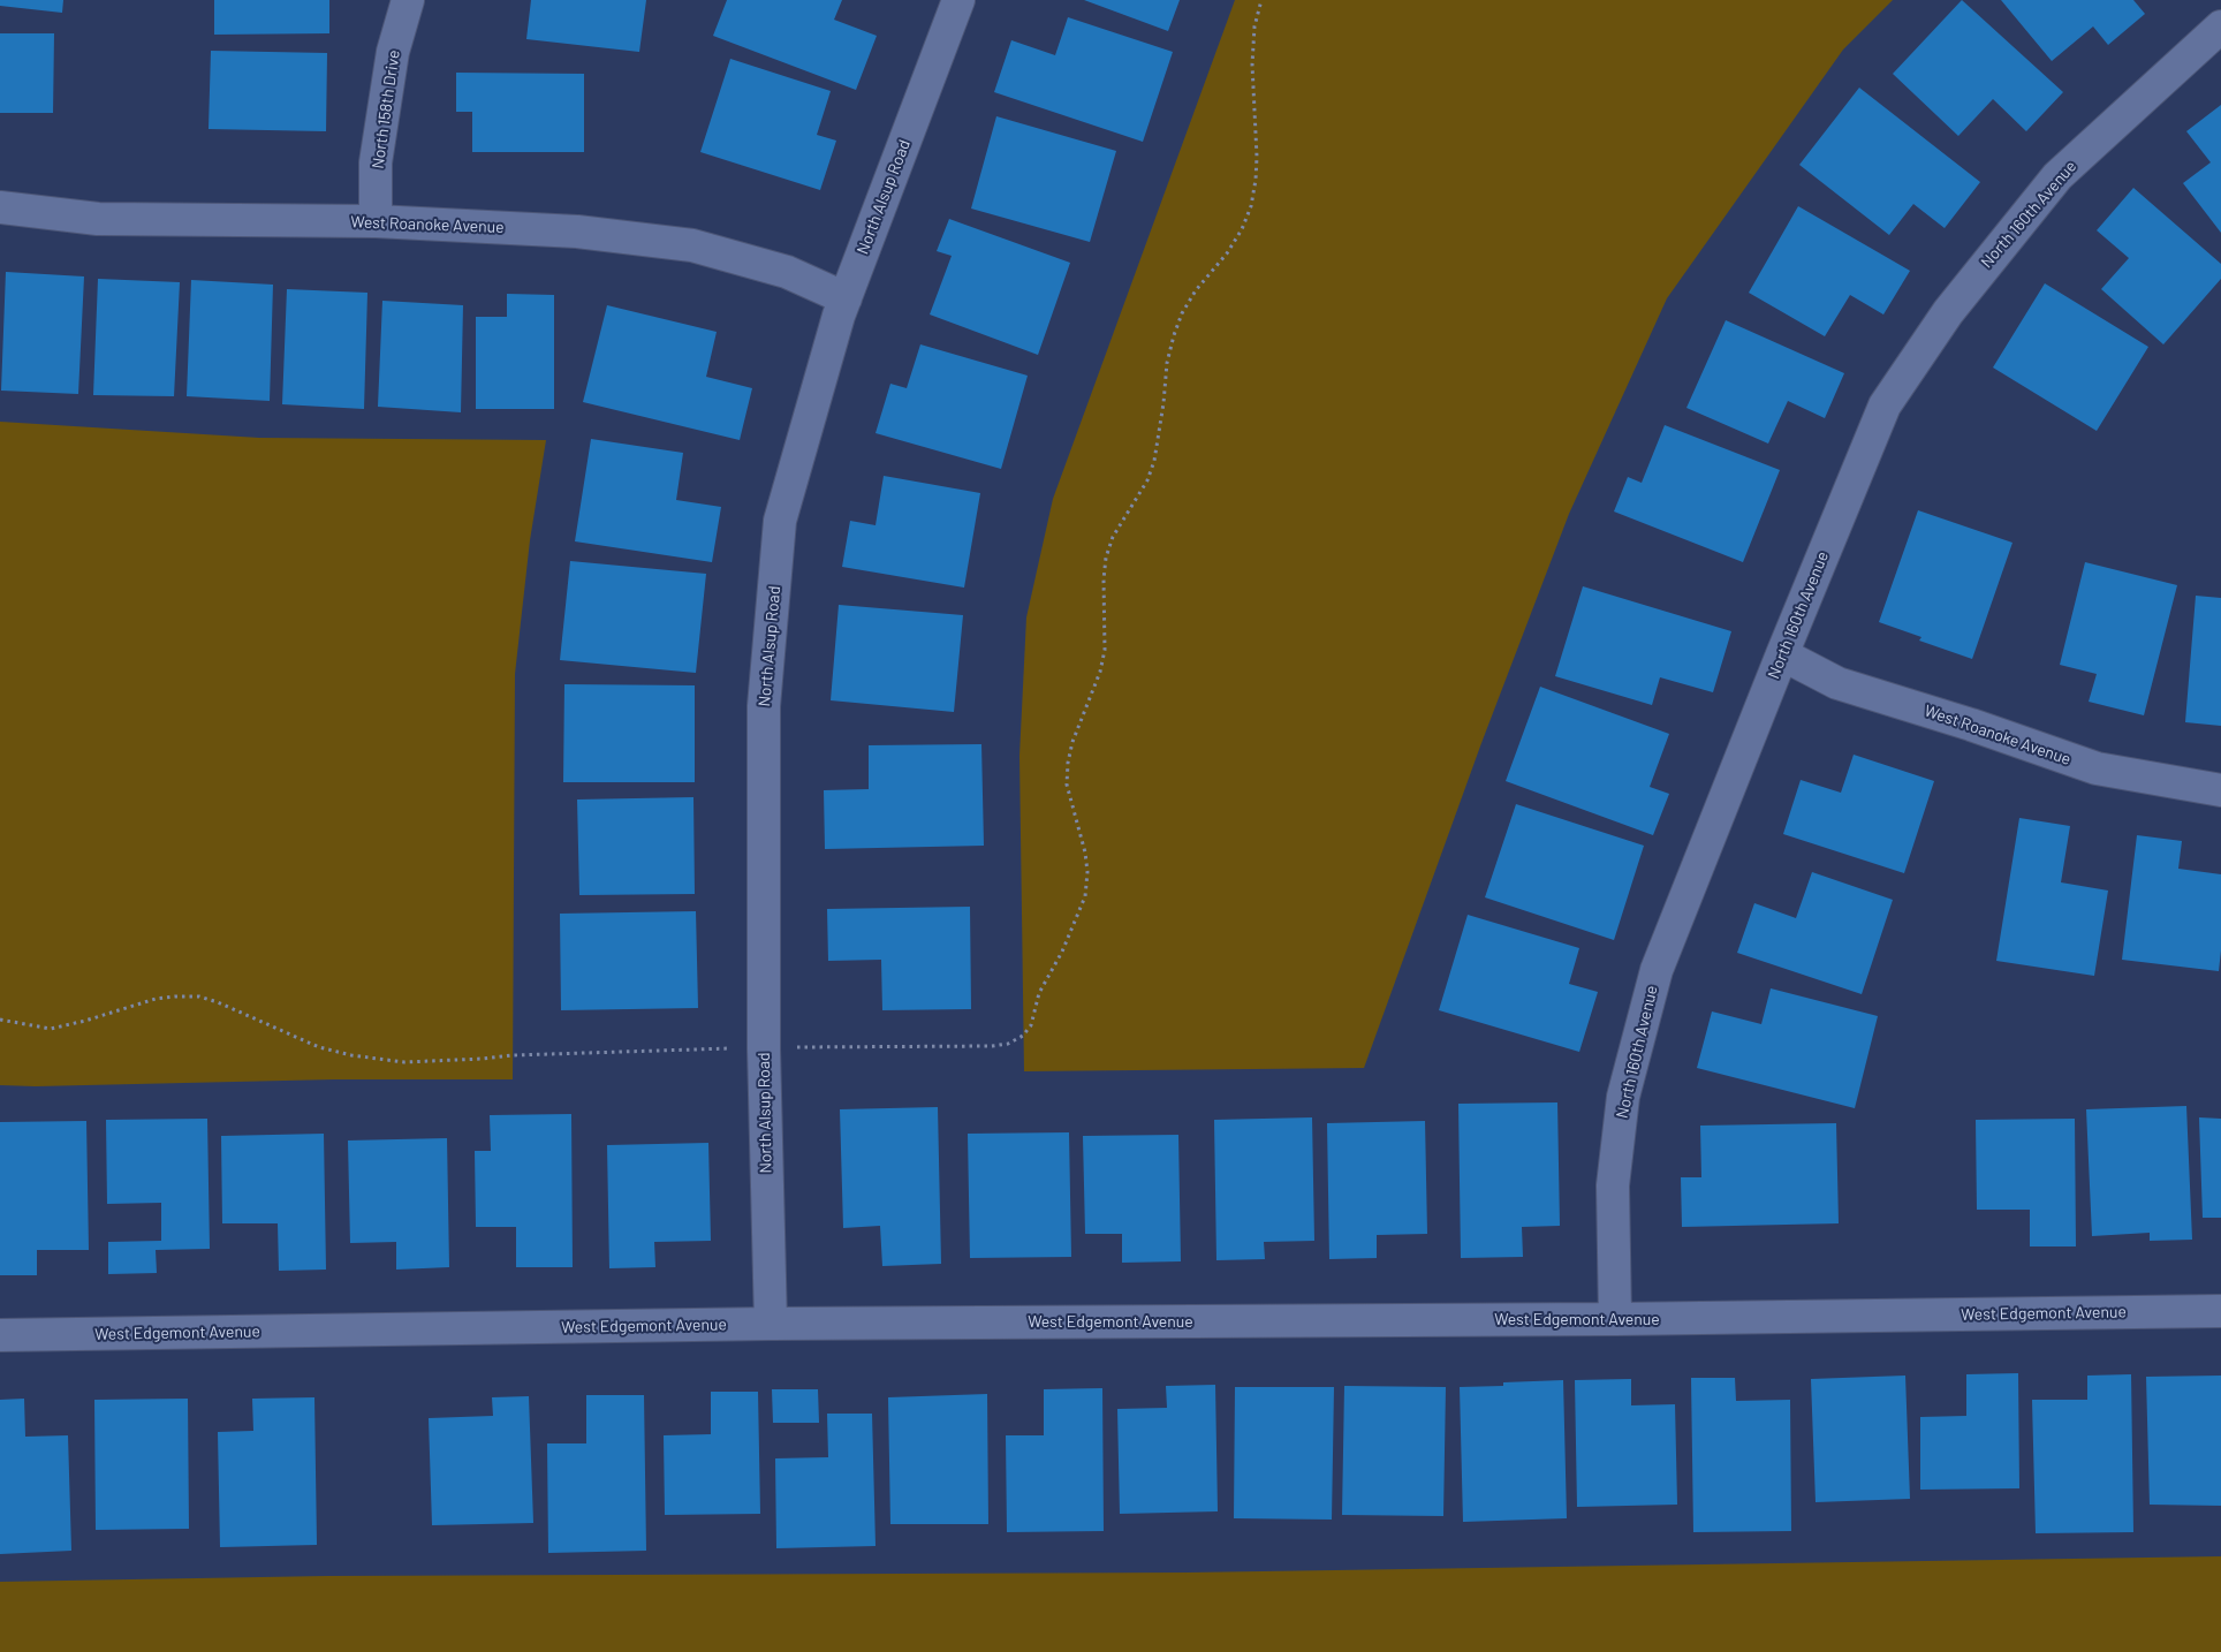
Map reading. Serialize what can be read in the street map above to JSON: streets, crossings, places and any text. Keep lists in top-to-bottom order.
{
  "streets": {
    "street": [
      "North 158th Drive",
      "North Alsup Road",
      "North 160th Avenue",
      "West Roanoke Avenue",
      "West Edgemont Avenue"
    ]
  },
  "crossings": [
    ["North 158th Drive", "West Roanoke Avenue"],
    ["North Alsup Road", "West Roanoke Avenue"],
    ["North Alsup Road", "West Edgemont Avenue"],
    ["North 160th Avenue", "West Roanoke Avenue"],
    ["North 160th Avenue", "West Edgemont Avenue"]
  ]
}
